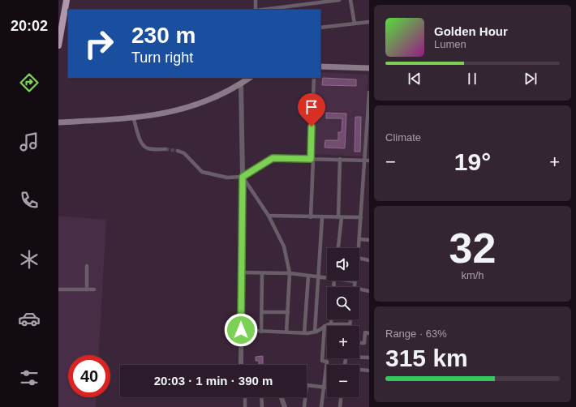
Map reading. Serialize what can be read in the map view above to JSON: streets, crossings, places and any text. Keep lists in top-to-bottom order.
{
  "page": {
    "tabs": "20:02",
    "turn": ["230 m", "Turn right"],
    "song": ["Golden Hour", "Lumen"],
    "tile": [
      "Climate",
      ["32", "km/h"],
      ["Range · 63%", "315 km"]
    ],
    "heat": ["−", "19°", "+"],
    "map_buttons": ["+", "−"],
    "limit": "40",
    "trip": "20:03 · 1 min · 390 m"
  }
}
